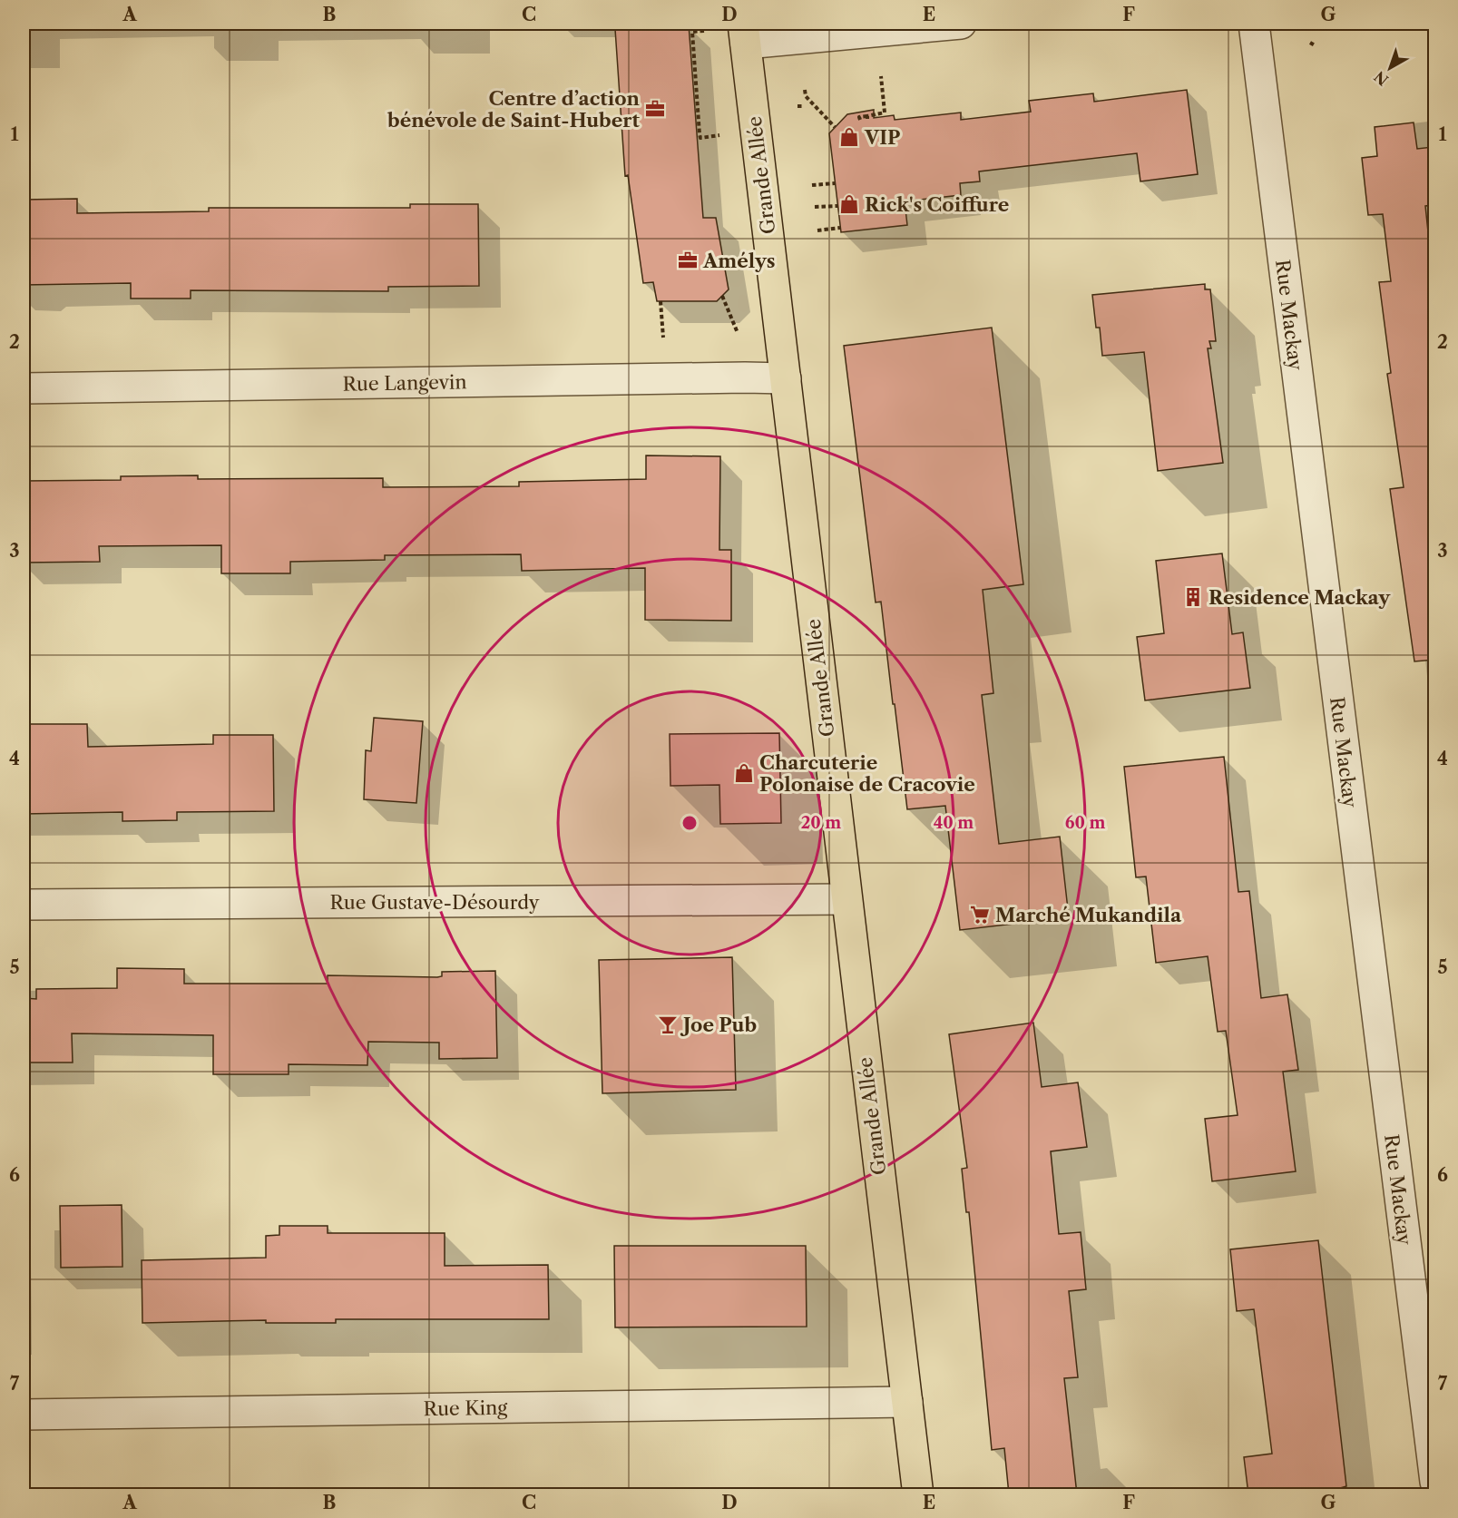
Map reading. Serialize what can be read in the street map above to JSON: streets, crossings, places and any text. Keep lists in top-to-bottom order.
{
  "streets": {
    "main road": ["Grande Allée"],
    "street": [
      "Rue Mackay",
      "Rue Langevin",
      "Rue Gustave-Désourdy",
      "Rue King"
    ]
  },
  "crossings": [
    ["Grande Allée", "Rue Langevin"],
    ["Grande Allée", "Rue Gustave-Désourdy"],
    ["Grande Allée", "Rue King"]
  ],
  "places": {
    "office": ["Centre d’action bénévole de Saint-Hubert", "Amélys"],
    "shop": ["VIP", "Rick's Coiffure", "Charcuterie Polonaise de Cracovie"],
    "building": ["Residence Mackay"],
    "supermarket": ["Marché Mukandila"],
    "bar": ["Joe Pub"]
  },
  "north": "bottom left",
  "grid": {
    "columns": [
      "A",
      "B",
      "C",
      "D",
      "E",
      "F",
      "G"
    ],
    "rows": [
      "1",
      "2",
      "3",
      "4",
      "5",
      "6",
      "7"
    ]
  },
  "rings": ["20 m", "40 m", "60 m"]
}
